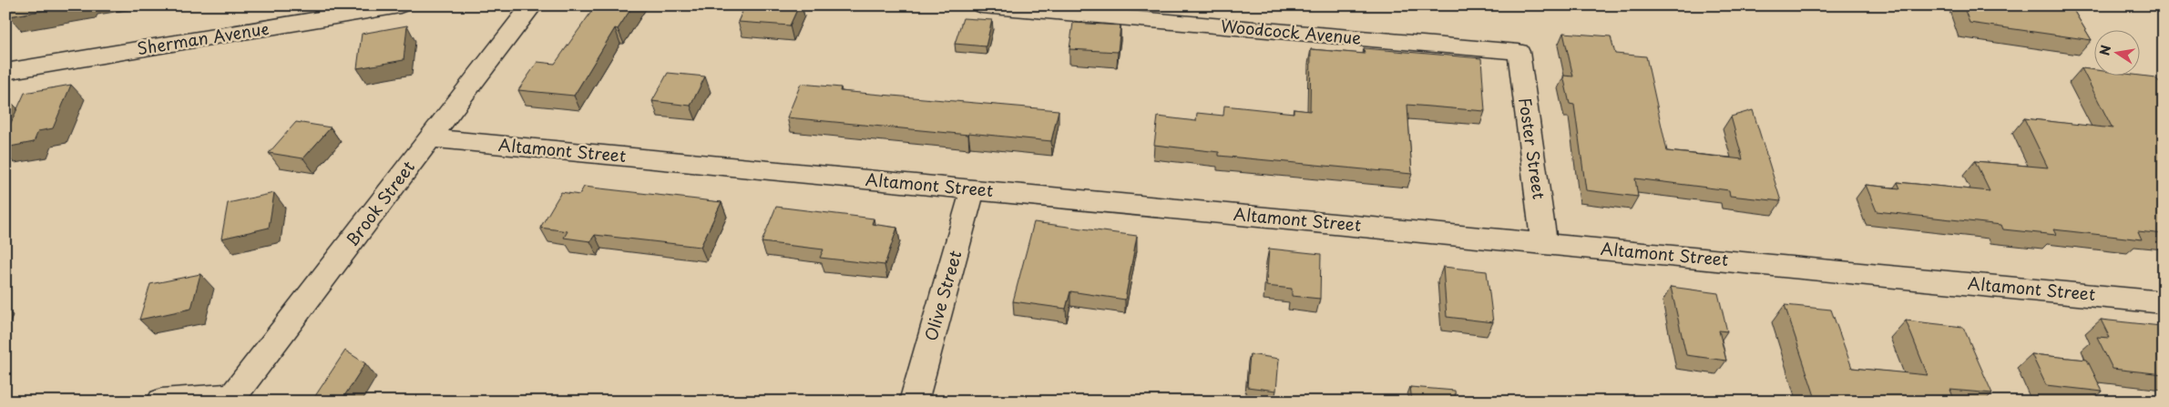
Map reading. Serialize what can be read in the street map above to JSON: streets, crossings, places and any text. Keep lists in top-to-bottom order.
{
  "streets": {
    "street": [
      "Woodcock Avenue",
      "Sherman Avenue",
      "Foster Street",
      "Altamont Street",
      "Brook Street",
      "Olive Street"
    ]
  },
  "crossings": [
    ["Woodcock Avenue", "Foster Street"],
    ["Foster Street", "Altamont Street"],
    ["Altamont Street", "Brook Street"],
    ["Altamont Street", "Olive Street"]
  ],
  "north": "left"
}
